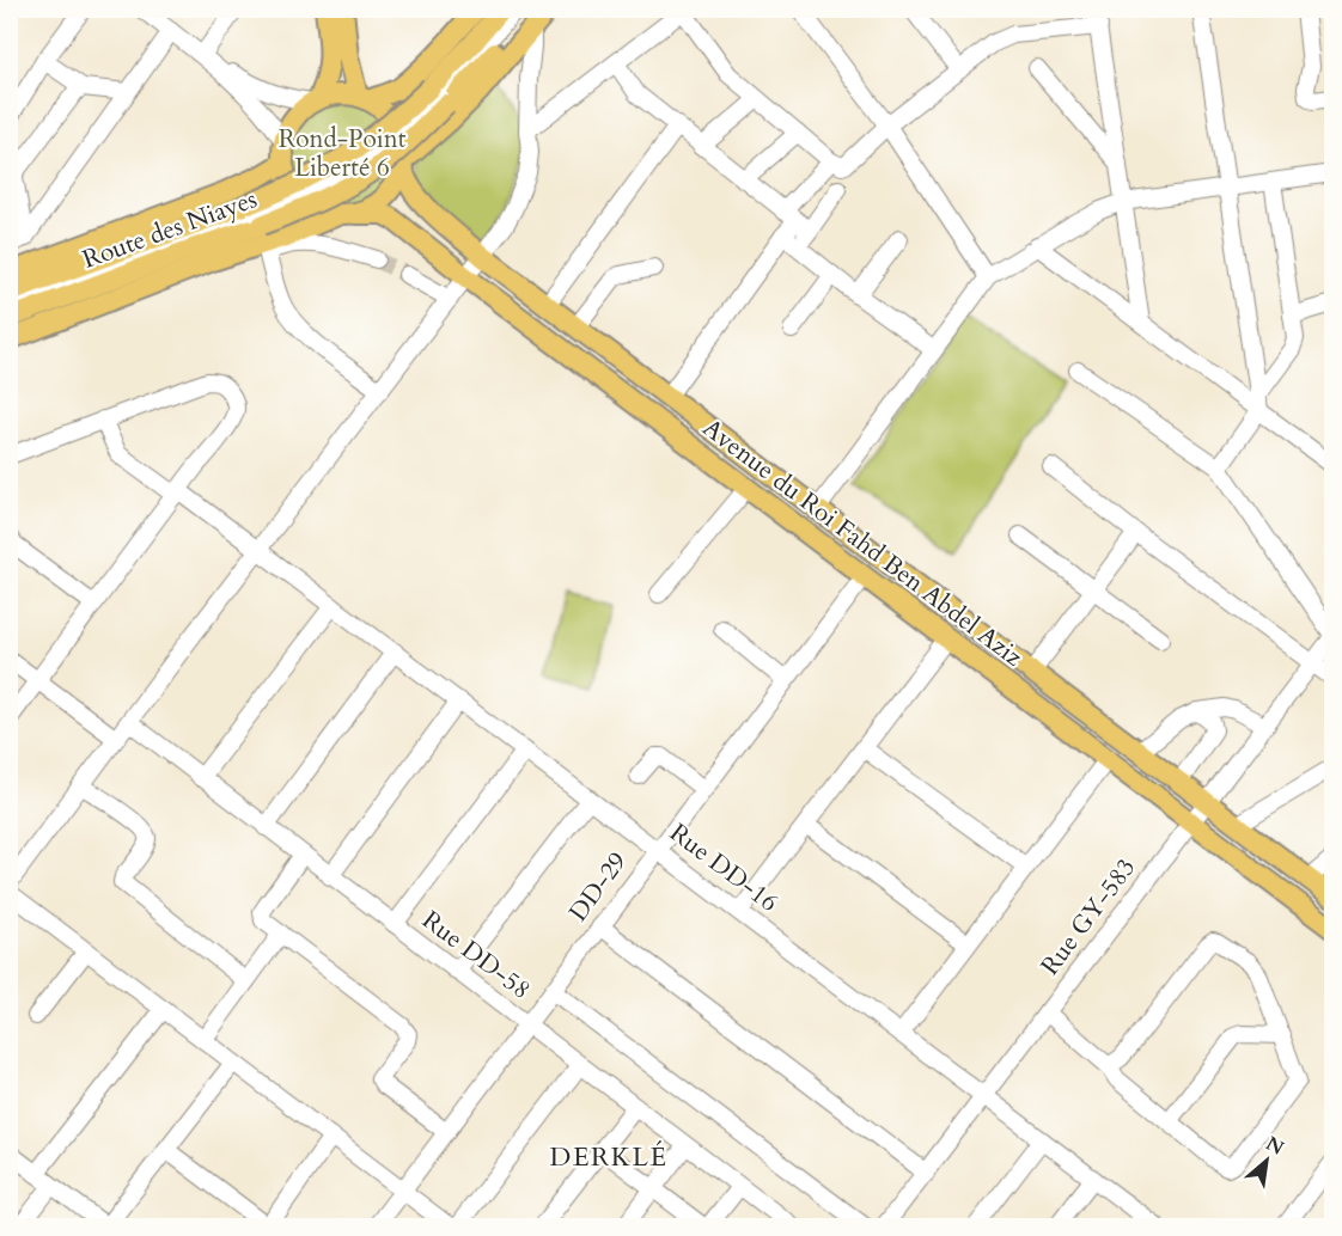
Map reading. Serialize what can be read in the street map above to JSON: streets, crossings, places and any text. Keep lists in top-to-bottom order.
{
  "streets": {
    "main road": ["Route des Niayes", "Avenue du Roi Fahd Ben Abdel Aziz"],
    "street": [
      "Rue DD-16",
      "DD-29",
      "Rue GY-583",
      "Rue DD-58"
    ]
  },
  "crossings": [
    ["Avenue du Roi Fahd Ben Abdel Aziz", "DD-29"],
    ["Avenue du Roi Fahd Ben Abdel Aziz", "Rue GY-583"],
    ["Rue DD-16", "DD-29"],
    ["Rue DD-16", "Rue GY-583"],
    ["DD-29", "Rue DD-58"]
  ],
  "districts": ["DERKLÉ"],
  "parks": ["Rond-Point Liberté 6"],
  "north": "top right"
}
